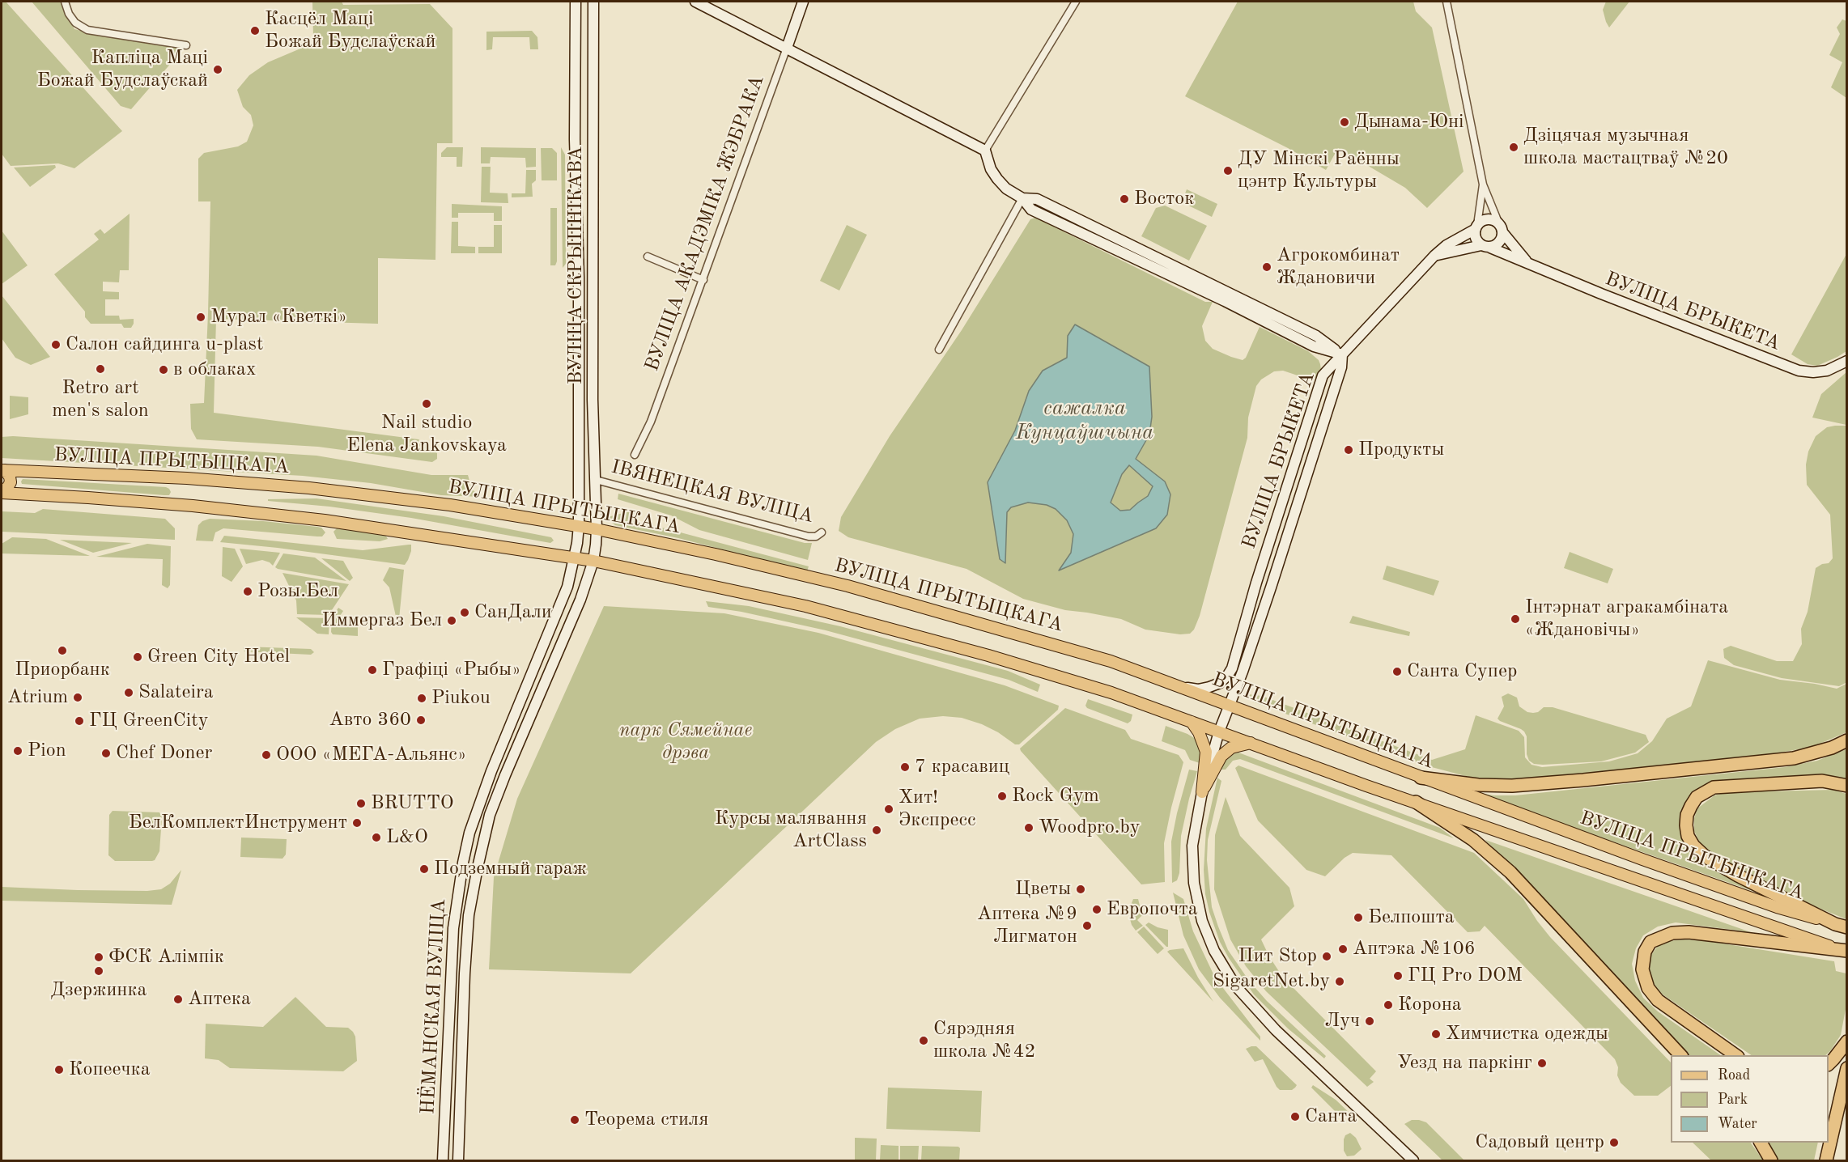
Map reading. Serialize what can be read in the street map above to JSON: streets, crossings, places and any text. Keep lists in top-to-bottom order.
{
  "streets": {
    "main road": [
      "ВУЛІЦА АКАДЭМІКА ЖЭБРАКА",
      "ВУЛІЦА СКРЫПНІКАВА",
      "ВУЛІЦА БРЫКЕТА",
      "ВУЛІЦА ПРЫТЫЦКАГА",
      "НЁМАНСКАЯ ВУЛІЦА"
    ],
    "street": ["ІВЯНЕЦКАЯ ВУЛІЦА"]
  },
  "crossings": [
    ["ВУЛІЦА СКРЫПНІКАВА", "ВУЛІЦА ПРЫТЫЦКАГА"],
    ["ВУЛІЦА СКРЫПНІКАВА", "ІВЯНЕЦКАЯ ВУЛІЦА"],
    ["ВУЛІЦА СКРЫПНІКАВА", "НЁМАНСКАЯ ВУЛІЦА"],
    ["ВУЛІЦА БРЫКЕТА", "ВУЛІЦА ПРЫТЫЦКАГА"],
    ["ВУЛІЦА ПРЫТЫЦКАГА", "НЁМАНСКАЯ ВУЛІЦА"]
  ],
  "water": ["сажалка Кунцаўшчына"],
  "parks": ["парк Сямейнае дрэва"],
  "places": [
    "Касцёл Маці Божай Будслаўскай",
    "Капліца Маці Божай Будслаўскай",
    "Дынама-Юні",
    "Дзіцячая музычная школа мастацтваў №20",
    "ДУ Мінскі Раённы цэнтр Культуры",
    "Восток",
    "Агрокомбинат Ждановичи",
    "Мурал «Кветкі»",
    "Салон сайдинга u-plast",
    "Retro art men's salon",
    "в облаках",
    "Nail studio Elena Jankovskaya",
    "Продукты",
    "Розы.Бел",
    "СанДали",
    "Інтэрнат агракамбіната «Ждановічы»",
    "Иммергаз Бел",
    "Приорбанк",
    "Green City Hotel",
    "Графіці «Рыбы»",
    "Санта Супер",
    "Salateira",
    "Atrium",
    "Piukou",
    "Авто 360",
    "ГЦ GreenCity",
    "Pion",
    "Chef Doner",
    "ООО «МЕГА-Альянс»",
    "7 красавиц",
    "Rock Gym",
    "BRUTTO",
    "Хит! Экспресс",
    "БелКомплектИнструмент",
    "Woodpro.by",
    "Курсы малявання ArtClass",
    "L&O",
    "Подземный гараж",
    "Цветы",
    "Европочта",
    "Белпошта",
    "Аптека №9 Лигматон",
    "Аптэка №106",
    "Пит Stop",
    "ФСК Алімпік",
    "Дзержинка",
    "ГЦ Pro DOM",
    "SigaretNet.by",
    "Аптека",
    "Корона",
    "Луч",
    "Химчистка одежды",
    "Сярэдняя школа №42",
    "Уезд на паркінг",
    "Копеечка",
    "Санта",
    "Теорема стиля",
    "Садовый центр"
  ],
  "legend": ["Road", "Park", "Water"]
}
